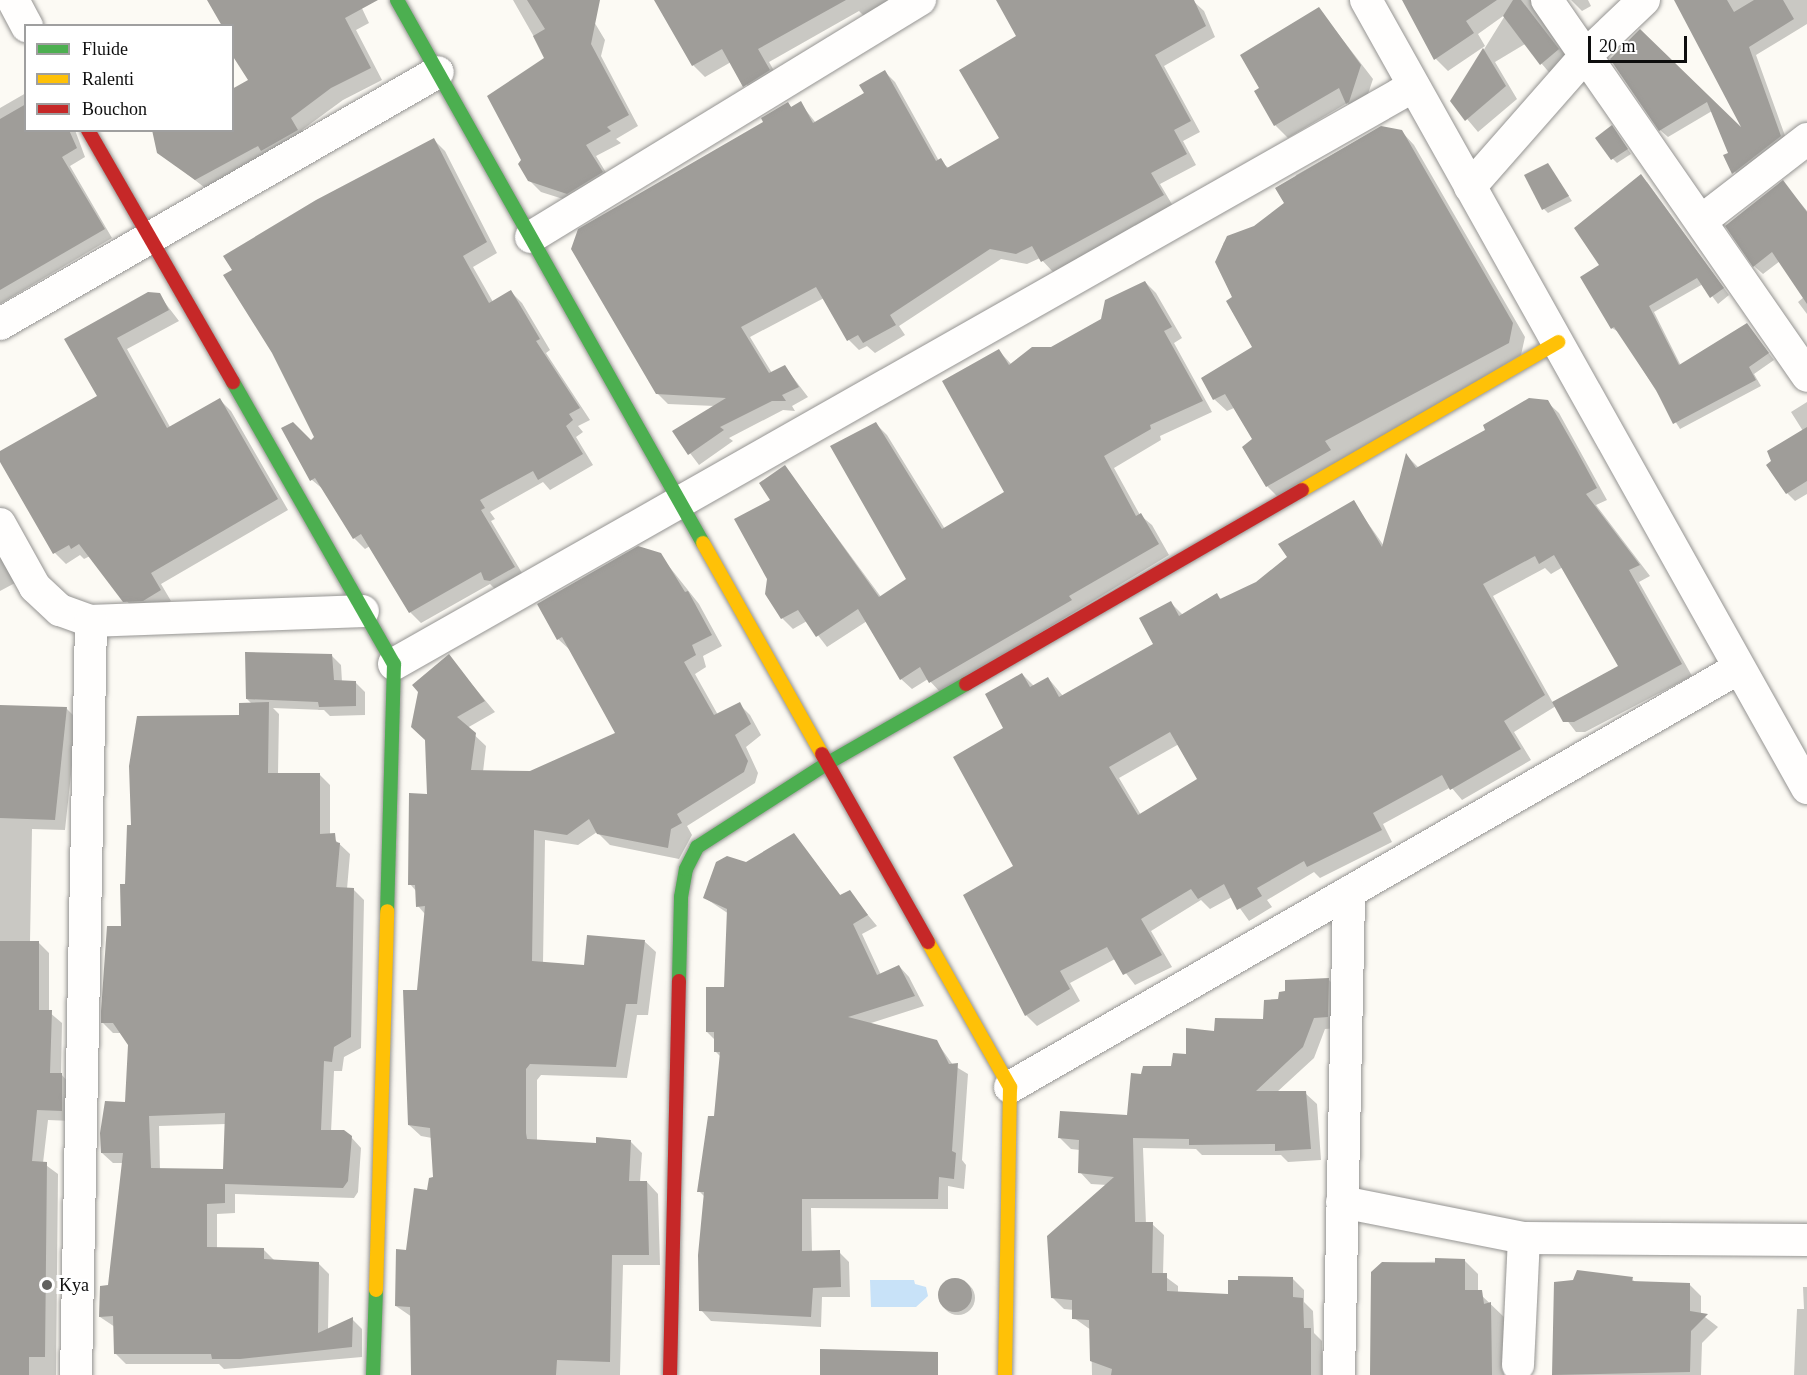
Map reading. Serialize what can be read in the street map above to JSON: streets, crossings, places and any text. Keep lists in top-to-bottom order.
{
  "places": ["Kya"],
  "legend": ["Fluide", "Ralenti", "Bouchon"],
  "scale_bar": "20 m"
}
